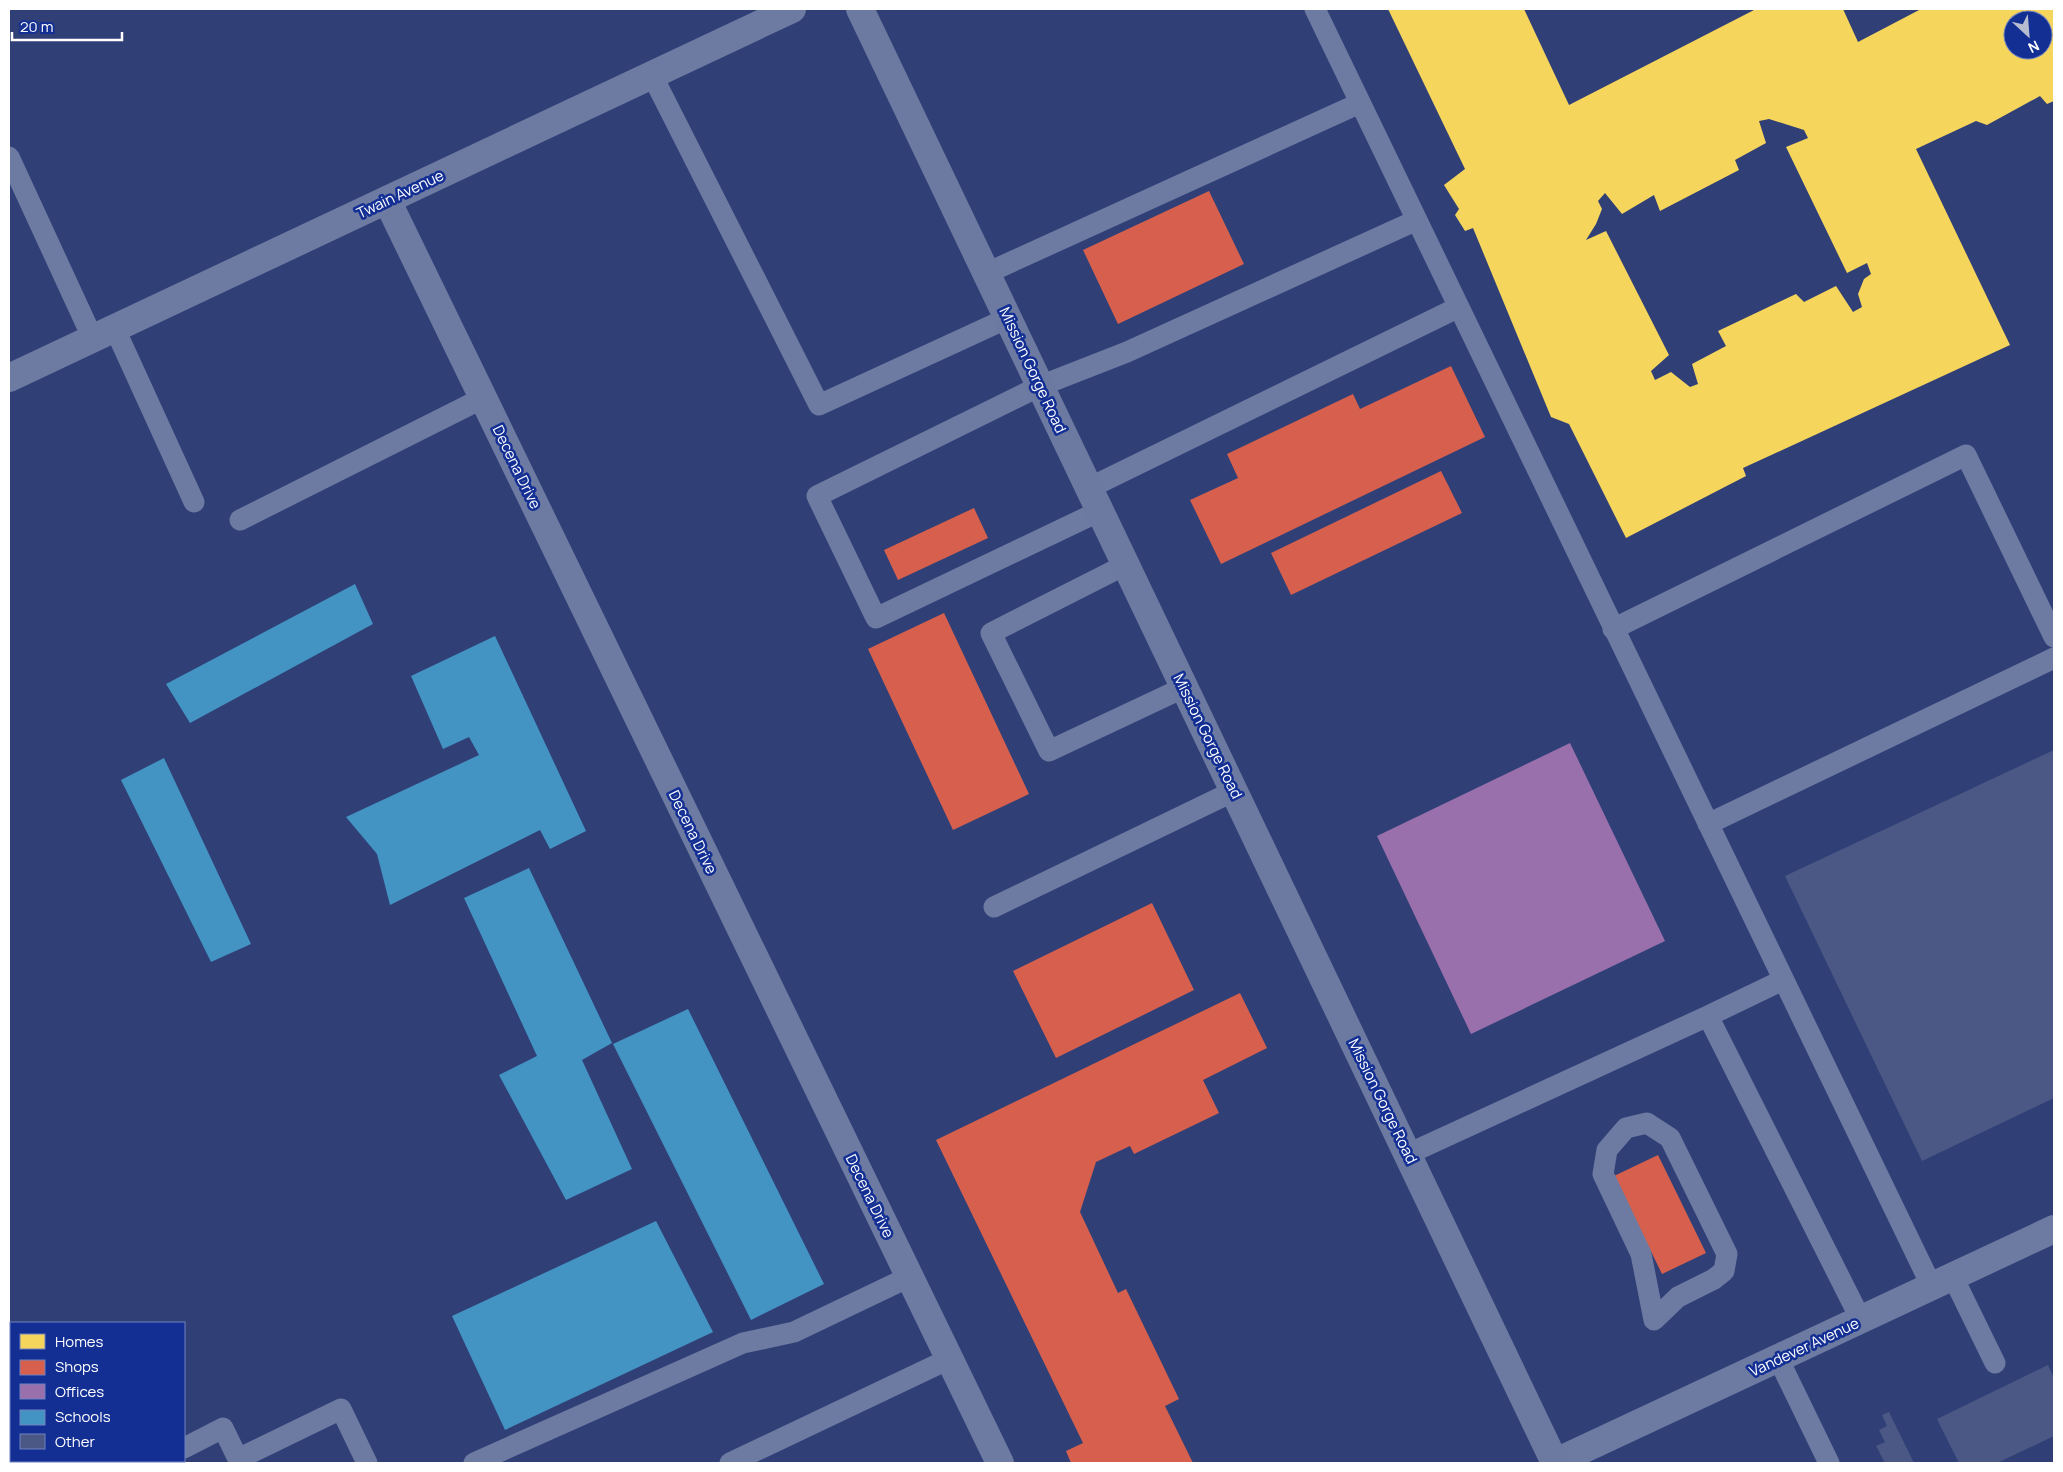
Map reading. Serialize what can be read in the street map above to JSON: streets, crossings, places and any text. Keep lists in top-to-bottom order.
{
  "streets": {
    "main road": ["Mission Gorge Road"],
    "street": ["Twain Avenue", "Decena Drive", "Vandever Avenue"]
  },
  "crossings": [
    ["Twain Avenue", "Decena Drive"],
    ["Mission Gorge Road", "Vandever Avenue"]
  ],
  "legend": [
    "Homes",
    "Shops",
    "Offices",
    "Schools",
    "Other"
  ],
  "scale_bar": "20 m",
  "north": "bottom right"
}
